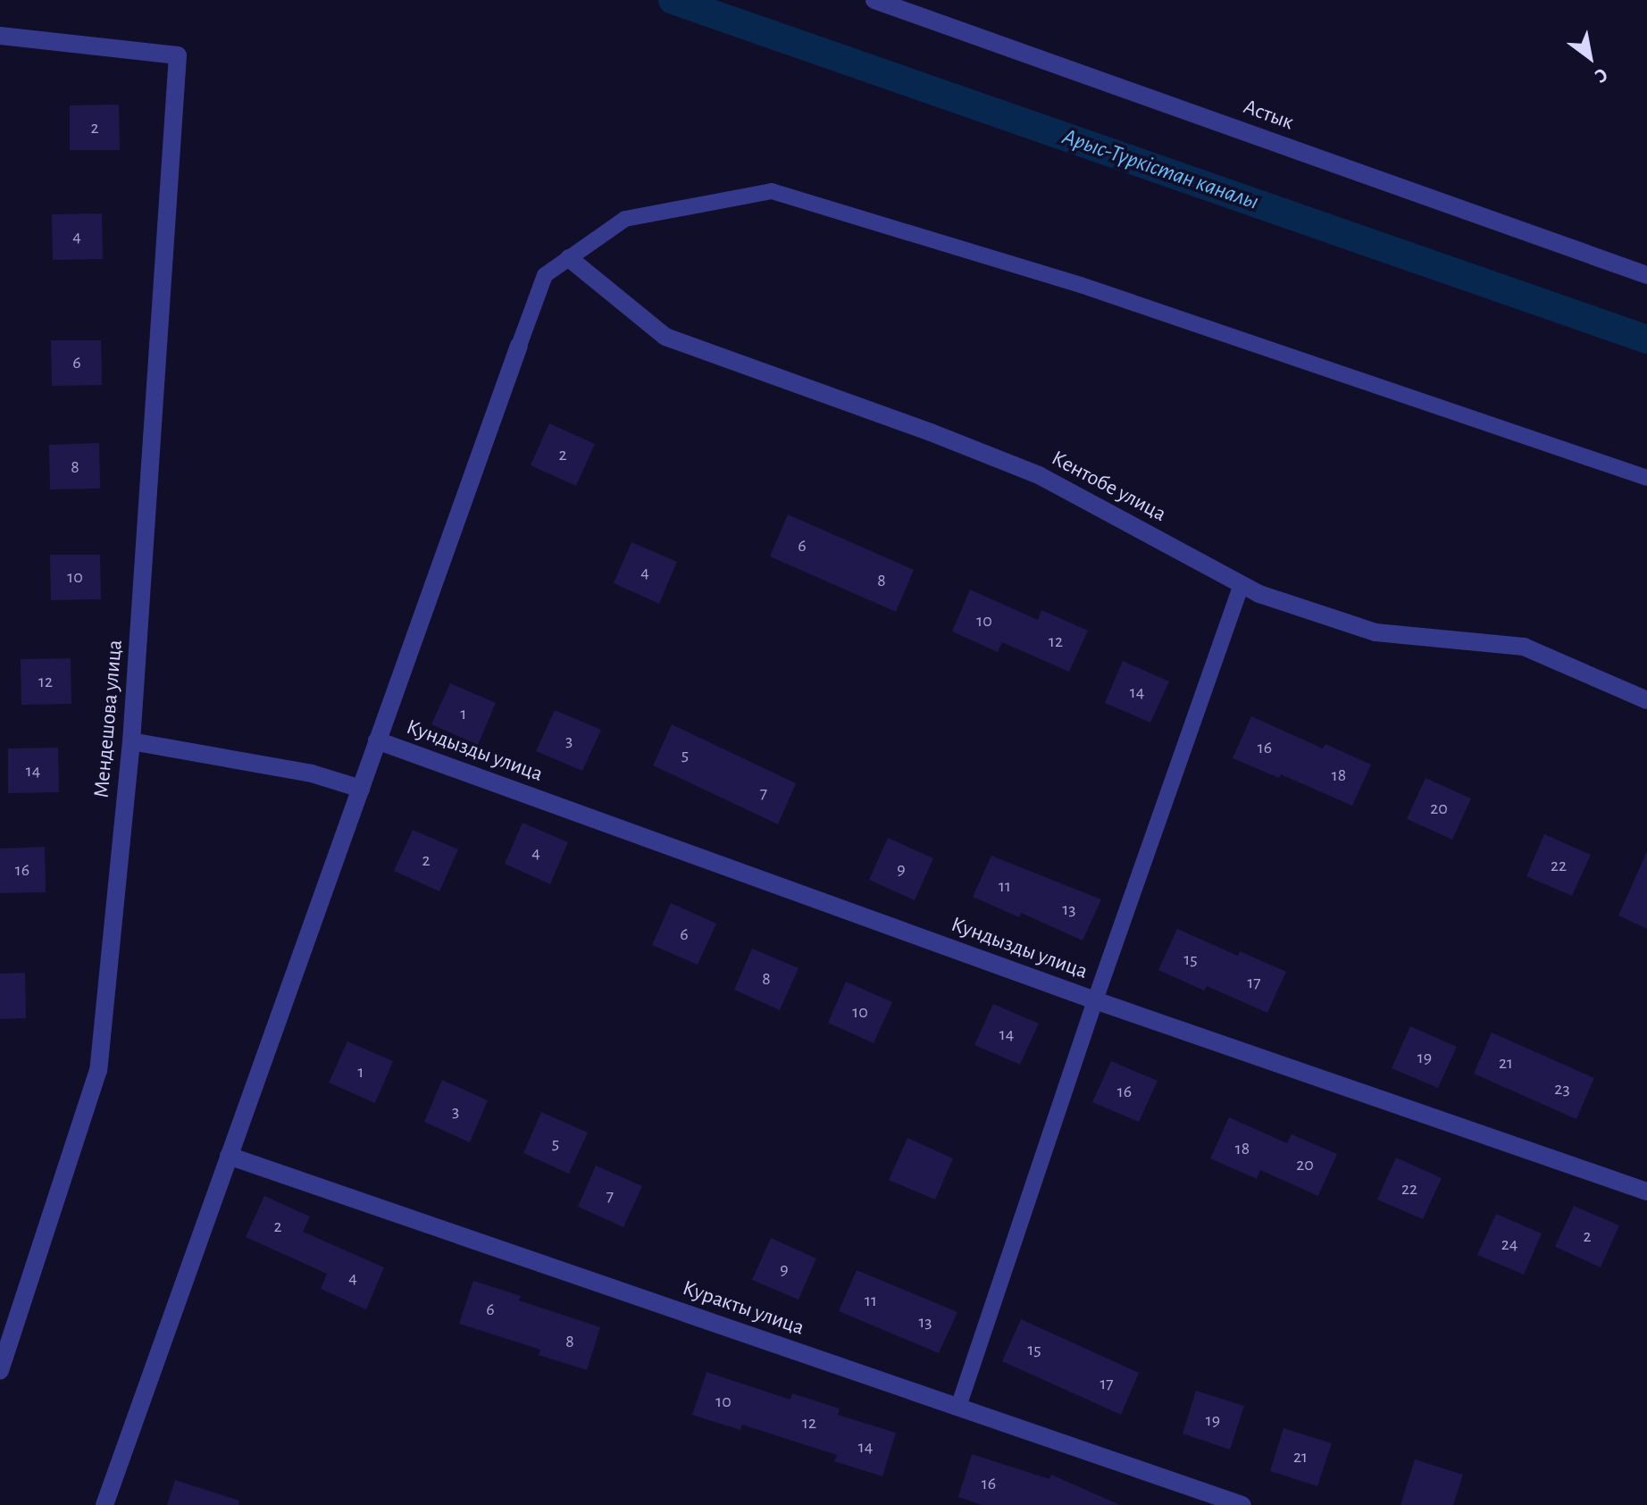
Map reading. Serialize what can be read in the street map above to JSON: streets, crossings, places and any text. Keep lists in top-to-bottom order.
{
  "streets": {
    "street": [
      "Астык",
      "Кентобе улица",
      "Мендешова улица",
      "Кундызды улица",
      "Куракты улица"
    ]
  },
  "water": ["Арыс-Түркістан каналы"],
  "house_numbers": [
    "2",
    "4",
    "6",
    "2",
    "8",
    "6",
    "4",
    "10",
    "8",
    "10",
    "12",
    "12",
    "14",
    "1",
    "3",
    "16",
    "5",
    "14",
    "18",
    "7",
    "20",
    "4",
    "2",
    "22",
    "9",
    "16",
    "11",
    "13",
    "6",
    "15",
    "8",
    "17",
    "10",
    "14",
    "19",
    "21",
    "1",
    "23",
    "16",
    "3",
    "5",
    "18",
    "20",
    "22",
    "7",
    "2",
    "2",
    "24",
    "9",
    "4",
    "11",
    "6",
    "13",
    "8",
    "15",
    "17",
    "10",
    "19",
    "12",
    "14",
    "21",
    "16"
  ],
  "north": "bottom right"
}
